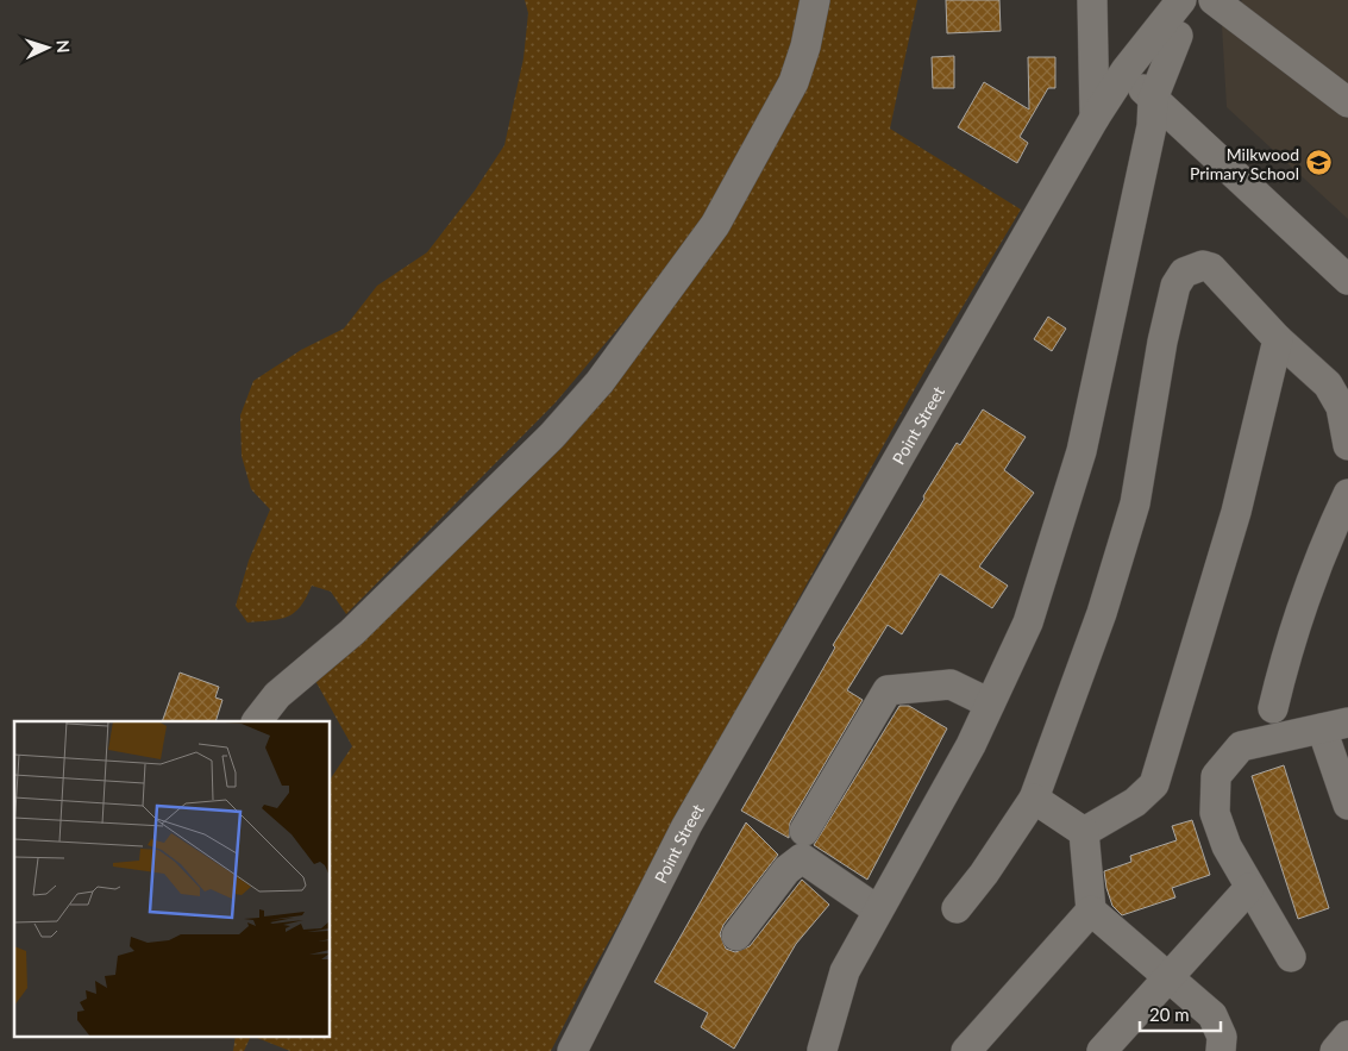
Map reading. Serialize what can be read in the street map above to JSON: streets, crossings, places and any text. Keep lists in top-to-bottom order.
{
  "streets": {
    "street": ["Point Street"]
  },
  "places": {
    "school or university": ["Milkwood Primary School"]
  },
  "scale_bar": "20 m",
  "north": "right"
}
